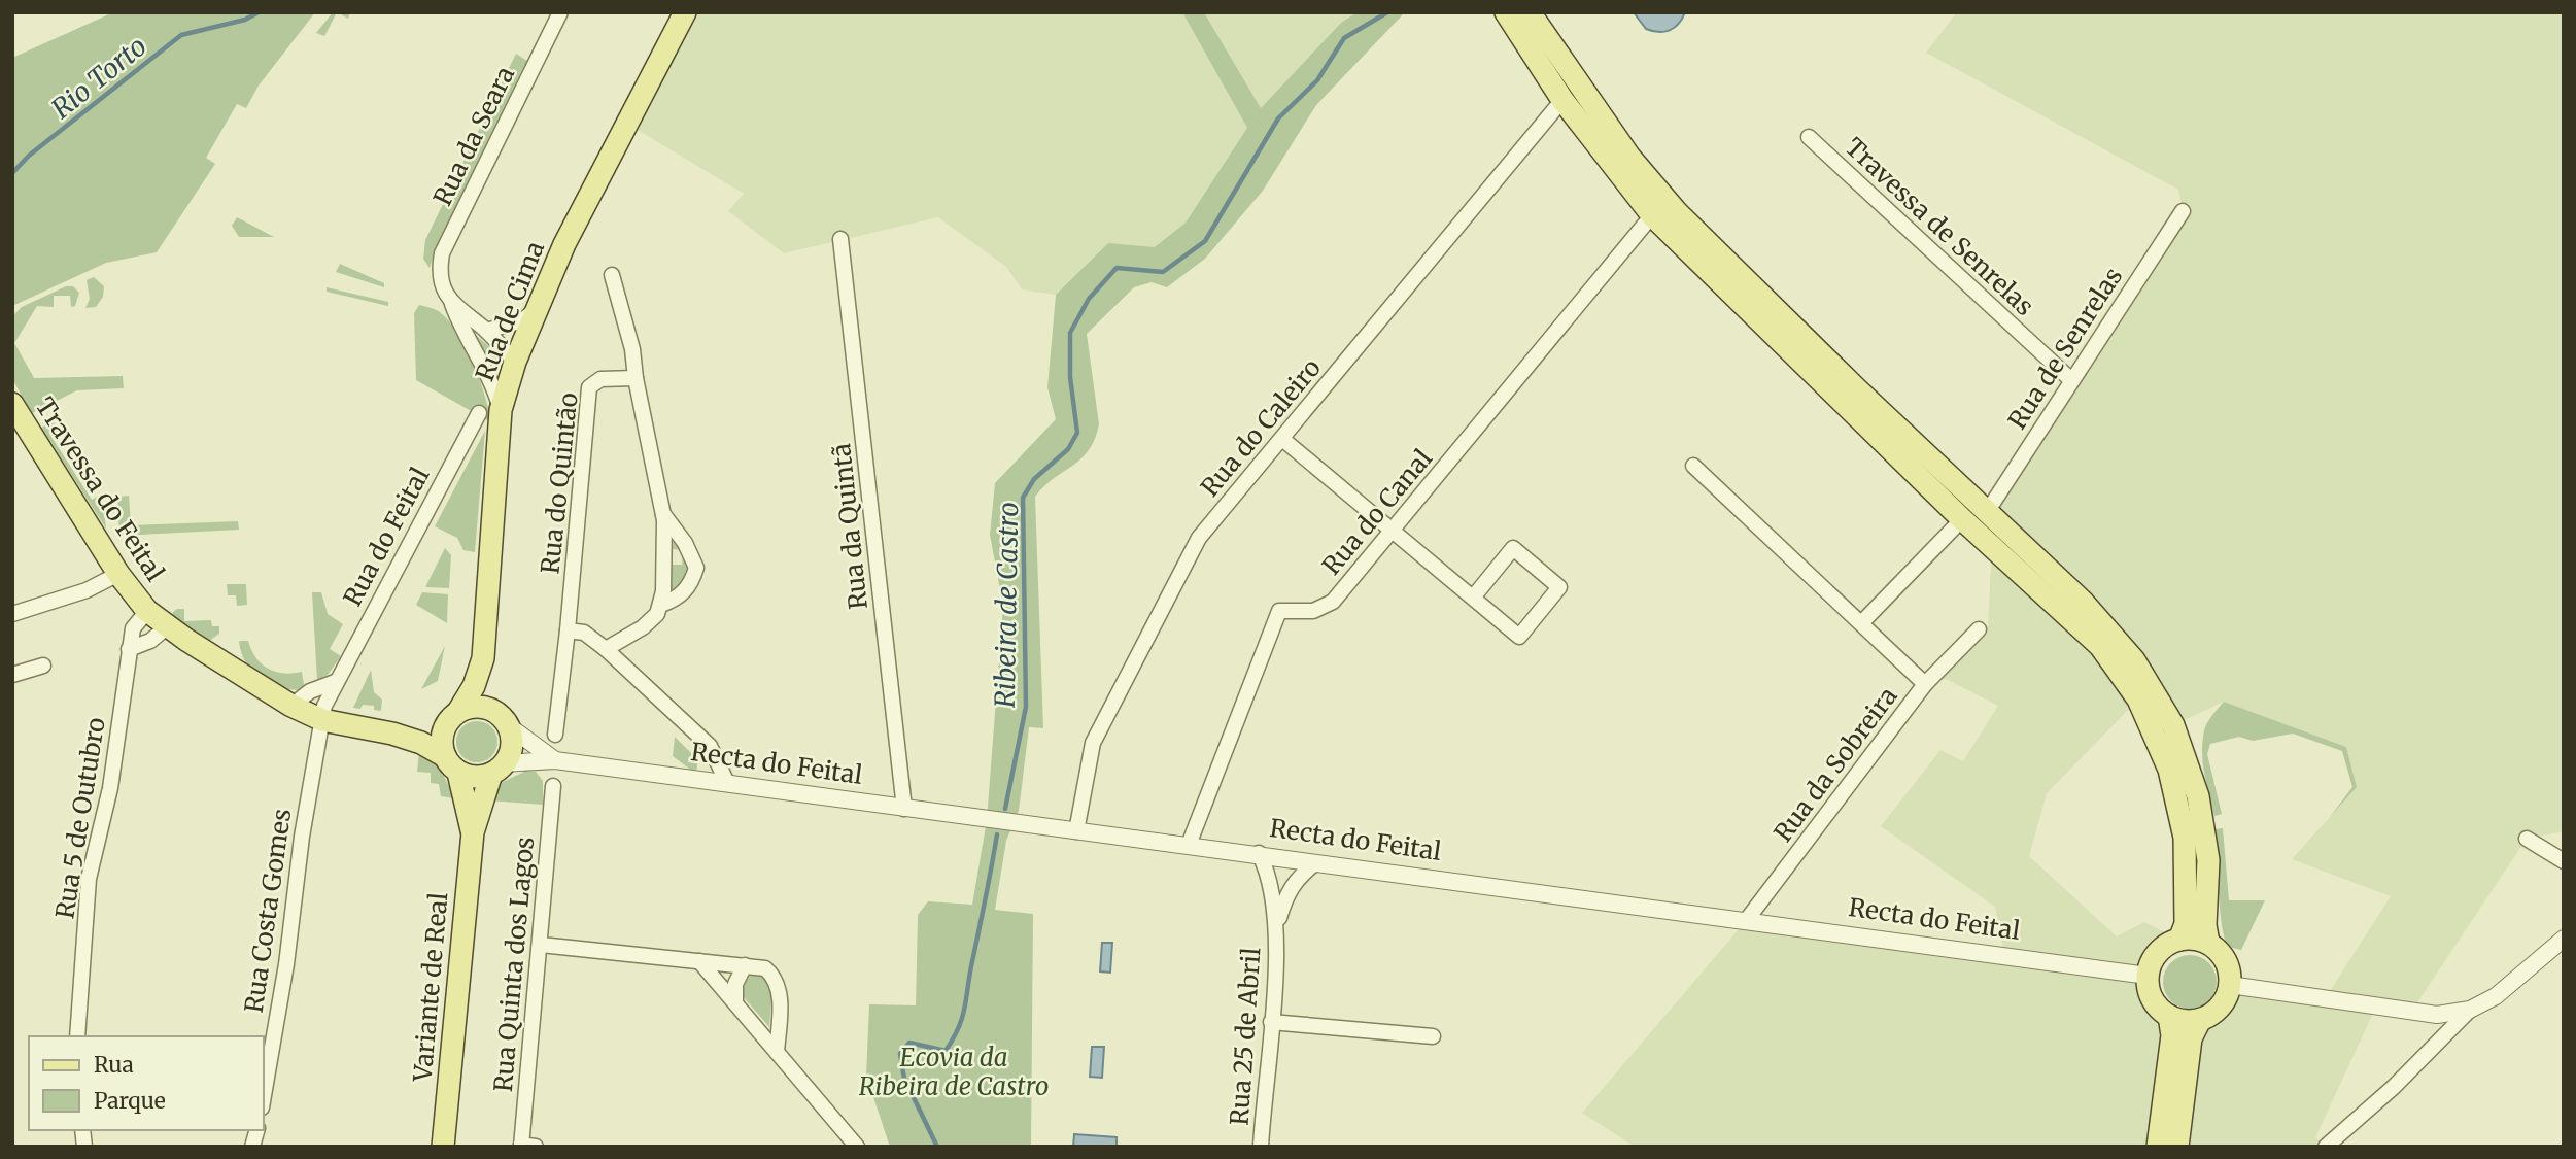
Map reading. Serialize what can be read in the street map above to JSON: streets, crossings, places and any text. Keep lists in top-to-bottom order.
{
  "streets": {
    "main road": [
      "Rua de Cima",
      "Travessa do Feital",
      "Recta do Feital",
      "Variante de Real"
    ],
    "street": [
      "Rua da Seara",
      "Travessa de Senrelas",
      "Rua de Senrelas",
      "Rua do Caleiro",
      "Rua do Quintão",
      "Rua do Canal",
      "Rua da Quintã",
      "Rua do Feital",
      "Rua da Sobreira",
      "Rua 5 de Outubro",
      "Rua Costa Gomes",
      "Rua Quinta dos Lagos",
      "Rua 25 de Abril"
    ]
  },
  "crossings": [
    ["Travessa de Senrelas", "Rua de Senrelas"],
    ["Rua de Cima", "Recta do Feital"],
    ["Rua de Cima", "Variante de Real"],
    ["Rua do Caleiro", "Recta do Feital"],
    ["Travessa do Feital", "Rua do Feital"],
    ["Travessa do Feital", "Recta do Feital"],
    ["Travessa do Feital", "Rua 5 de Outubro"],
    ["Travessa do Feital", "Rua Costa Gomes"],
    ["Rua do Canal", "Recta do Feital"],
    ["Rua da Quintã", "Recta do Feital"],
    ["Rua do Feital", "Recta do Feital"],
    ["Rua do Feital", "Rua Costa Gomes"],
    ["Recta do Feital", "Rua da Sobreira"],
    ["Recta do Feital", "Rua Costa Gomes"],
    ["Recta do Feital", "Variante de Real"],
    ["Recta do Feital", "Rua 25 de Abril"]
  ],
  "water": ["Rio Torto", "Ribeira de Castro"],
  "parks": ["Ecovia da Ribeira de Castro"],
  "legend": ["Rua", "Parque"]
}
